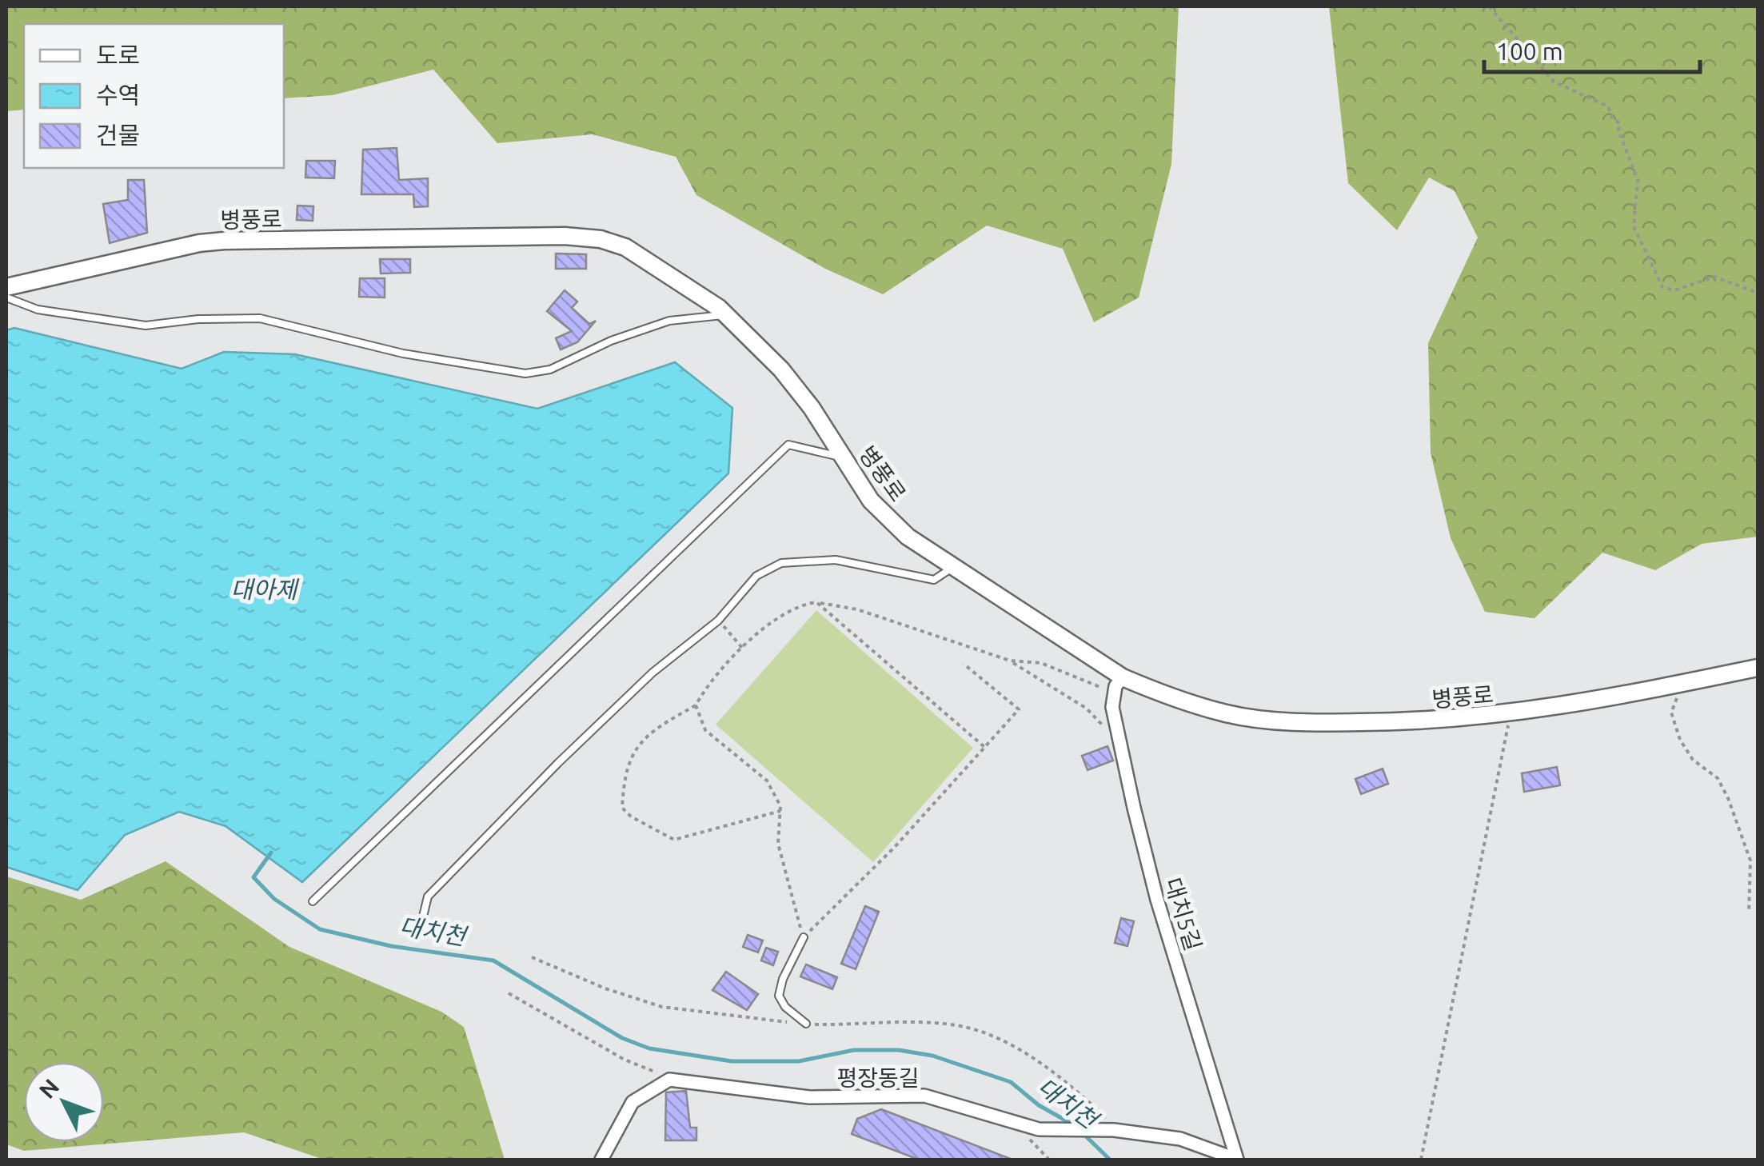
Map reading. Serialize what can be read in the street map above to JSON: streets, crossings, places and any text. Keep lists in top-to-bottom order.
{
  "streets": {
    "main road": ["병풍로"],
    "street": ["대치5길", "평장동길"]
  },
  "crossings": [
    ["병풍로", "대치5길"],
    ["대치5길", "평장동길"]
  ],
  "water": ["대아제", "대치천"],
  "legend": ["도로", "수역", "건물"],
  "scale_bar": "100 m",
  "north": "top left"
}
